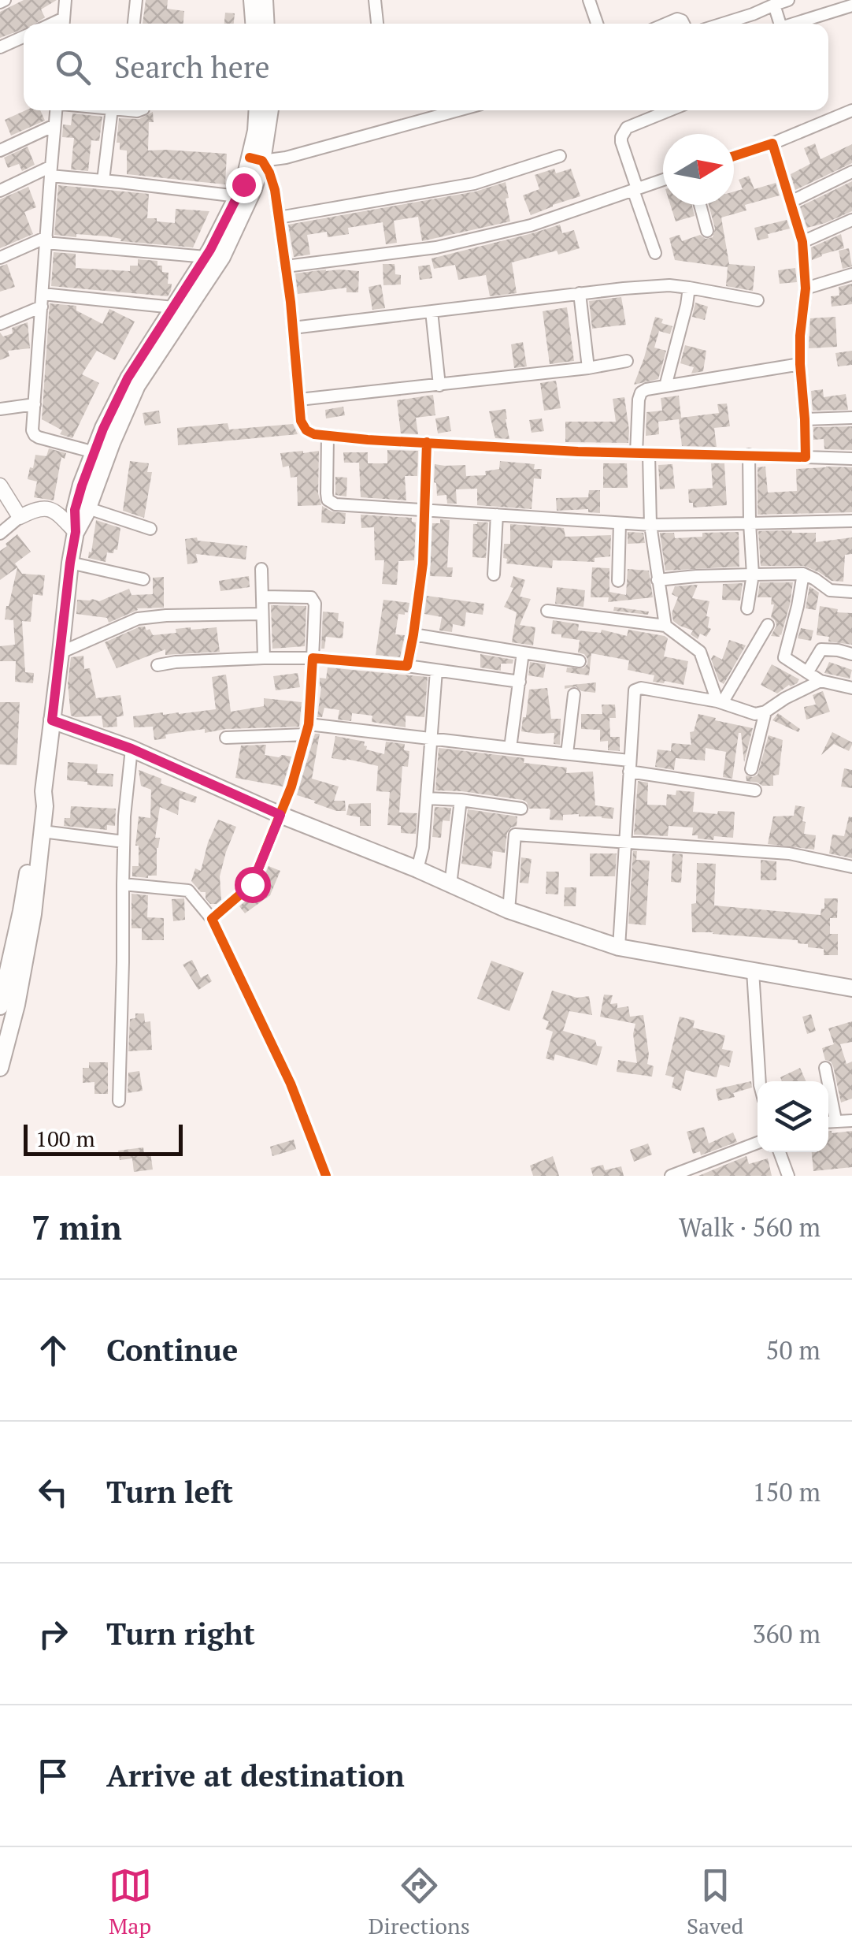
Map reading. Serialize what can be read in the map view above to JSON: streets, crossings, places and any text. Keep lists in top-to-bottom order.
{
  "scale_bar": "100 m",
  "north": "right",
  "page": {
    "search": "Search here",
    "scale": "100 m",
    "heading": ["7 min", "Walk · 560 m"],
    "list": [
      ["Continue", "50 m"],
      ["Turn left", "150 m"],
      ["Turn right", "360 m"],
      "Arrive at destination"
    ],
    "nav": ["Map", "Directions", "Saved"]
  }
}
